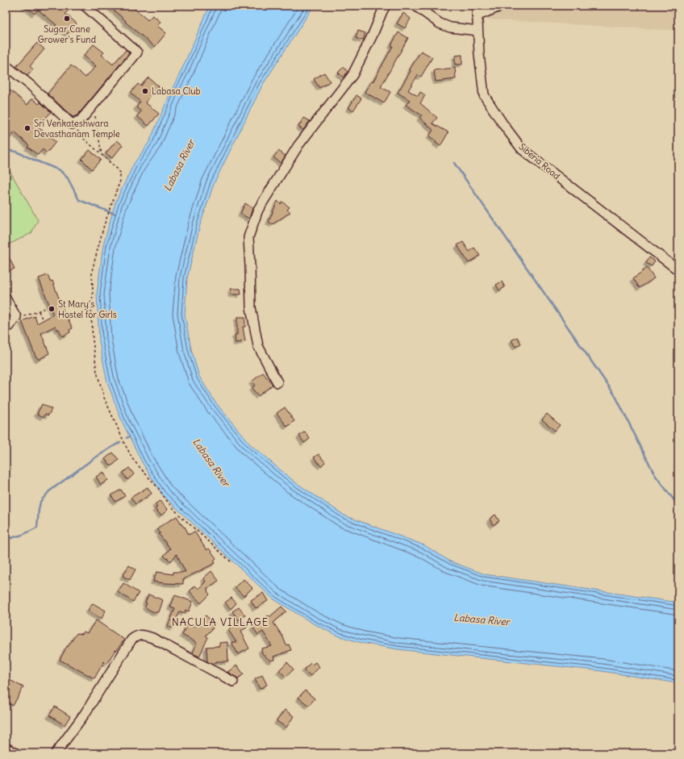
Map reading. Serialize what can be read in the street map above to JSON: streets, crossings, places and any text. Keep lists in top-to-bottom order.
{
  "streets": {
    "street": ["Siberia Road"]
  },
  "districts": ["NACULA VILLAGE"],
  "water": ["Labasa River"],
  "places": [
    "Sugar Cane Grower's Fund",
    "Labasa Club",
    "Sri Venkateshwara Devasthanam Temple",
    "St Mary's Hostel for Girls"
  ]
}
